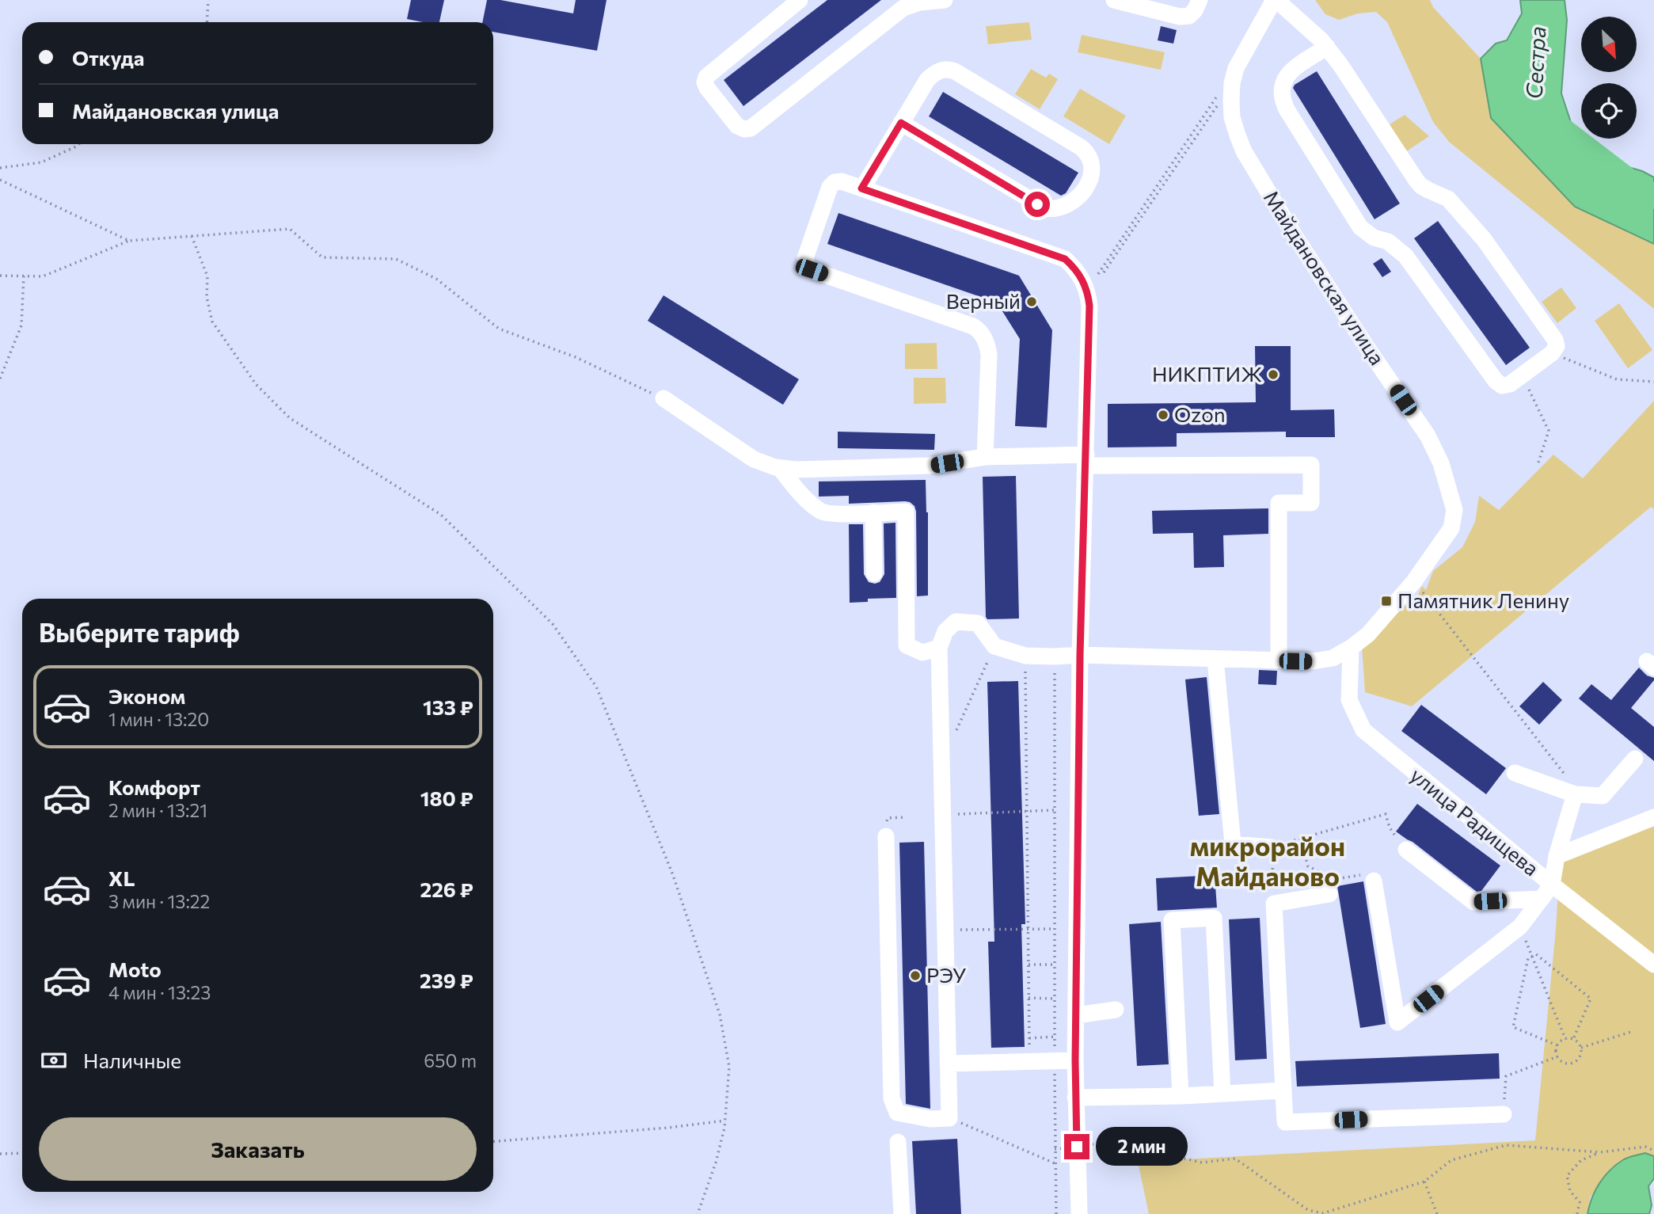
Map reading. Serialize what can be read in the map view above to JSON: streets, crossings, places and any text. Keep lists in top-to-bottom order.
{
  "streets": {
    "street": ["Майдановская улица", "улица Радищева"]
  },
  "crossings": [
    ["Майдановская улица", "улица Радищева"]
  ],
  "districts": ["микрорайон Майданово"],
  "water": ["Сестра"],
  "places": {
    "other": [
      "Верный",
      "НИКПТИЖ",
      "Ozon",
      "РЭУ"
    ],
    "transit": ["Памятник Ленину"]
  },
  "north": "bottom right",
  "page": {
    "banner": ["Откуда", "Майдановская улица"],
    "heading": "Выберите тариф",
    "list": [
      {
        "name": "Эконом",
        "note": "1 мин · 13:20",
        "value": "133 ₽"
      },
      {
        "name": "Комфорт",
        "note": "2 мин · 13:21",
        "value": "180 ₽"
      },
      {
        "name": "XL",
        "note": "3 мин · 13:22",
        "value": "226 ₽"
      },
      {
        "name": "Moto",
        "note": "4 мин · 13:23",
        "value": "239 ₽"
      }
    ],
    "pay": ["Наличные", "650 m"],
    "buttons": "Заказать",
    "bubble": "2 мин"
  }
}
